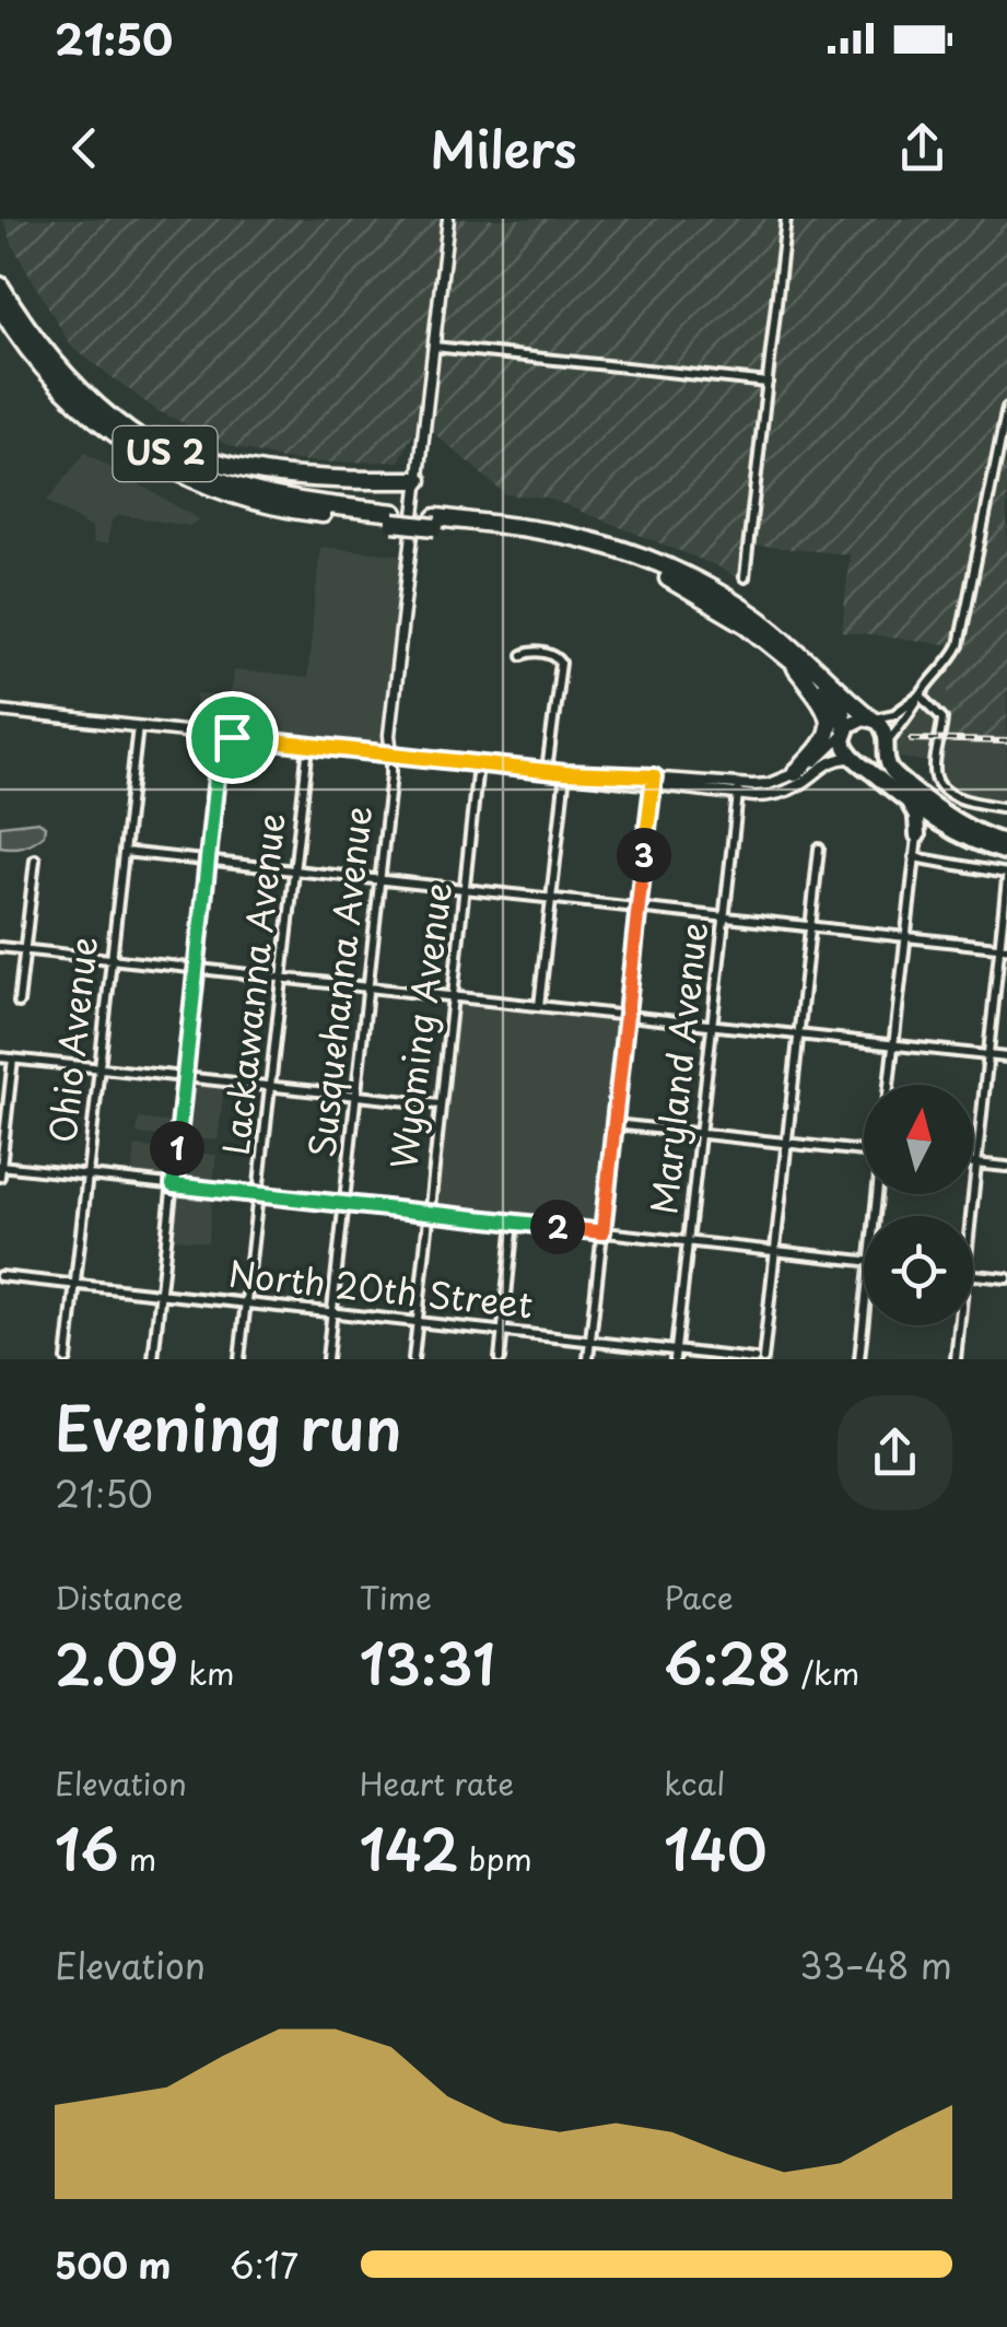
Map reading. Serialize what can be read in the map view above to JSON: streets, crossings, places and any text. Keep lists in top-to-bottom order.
{
  "streets": {
    "highway": ["US 2"],
    "street": [
      "Susquehanna Avenue",
      "Lackawanna Avenue",
      "Wyoming Avenue",
      "Ohio Avenue",
      "Maryland Avenue",
      "North 20th Street"
    ]
  },
  "crossings": [
    ["Susquehanna Avenue", "North 20th Street"],
    ["Lackawanna Avenue", "North 20th Street"],
    ["Wyoming Avenue", "North 20th Street"],
    ["Ohio Avenue", "North 20th Street"],
    ["Maryland Avenue", "North 20th Street"]
  ],
  "north": "top",
  "page": {
    "status": "21:50",
    "header": "Milers",
    "pins": ["3", "1", "2"],
    "heading": ["Evening run", "21:50"],
    "stats": [
      ["Distance", "2.09 km"],
      ["Time", "13:31"],
      ["Pace", "6:28 /km"],
      ["Elevation", "16 m"],
      ["Heart rate", "142 bpm"],
      ["kcal", "140"]
    ],
    "chart": ["Elevation", "33–48 m"],
    "list": [
      {
        "name": "500 m",
        "note": "6:17"
      }
    ]
  }
}
